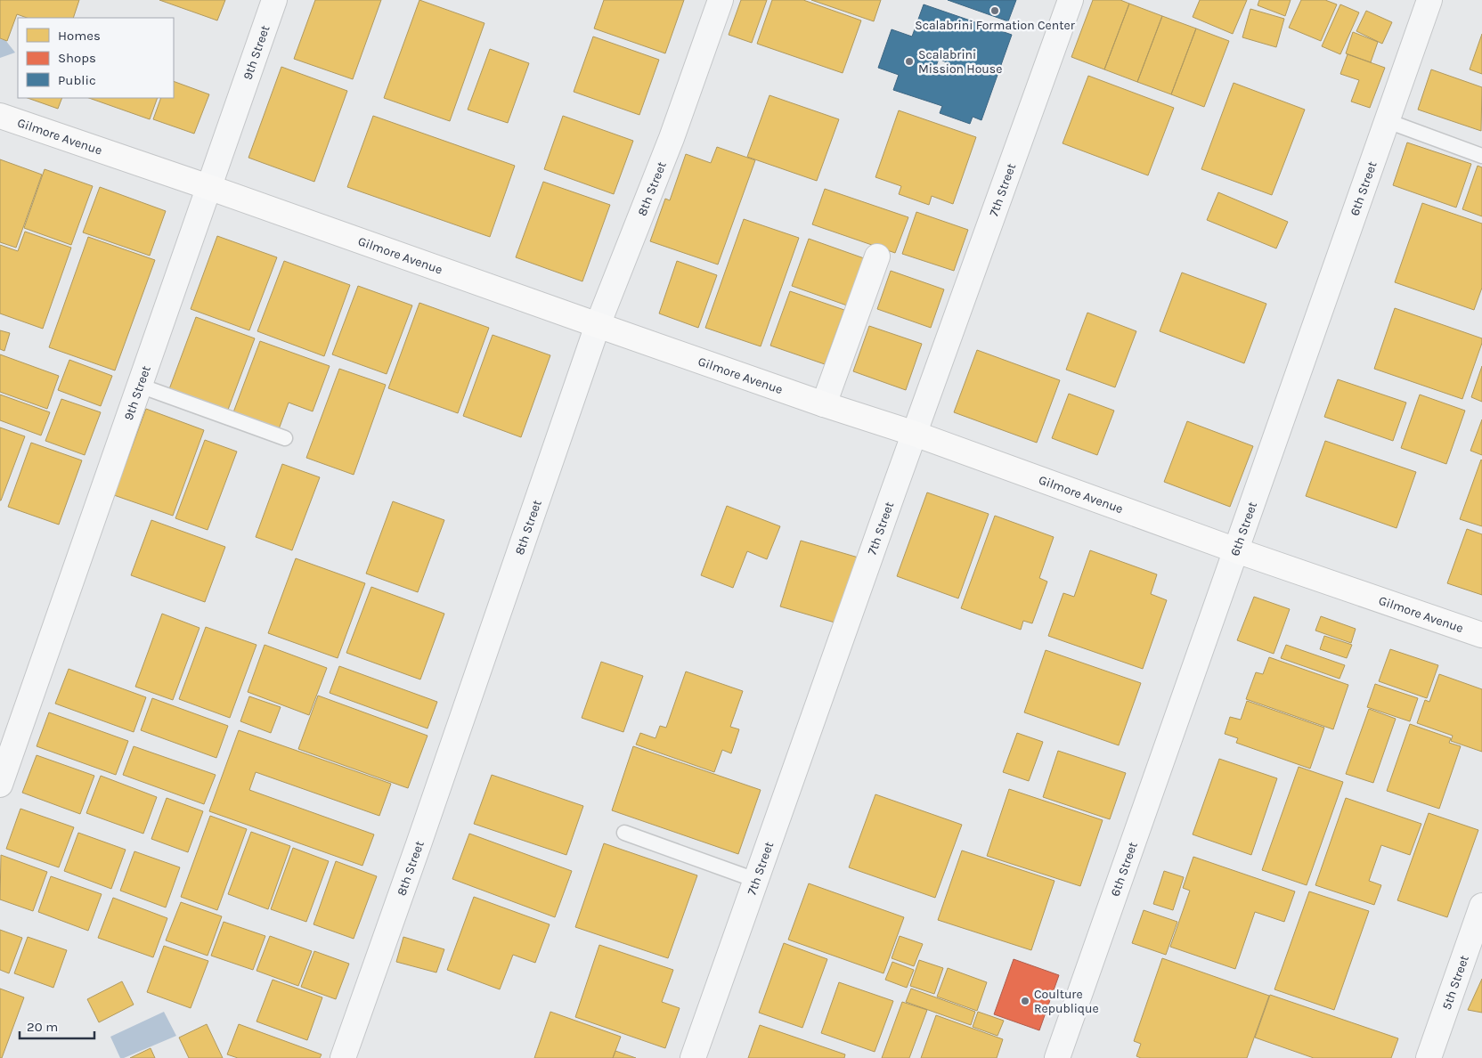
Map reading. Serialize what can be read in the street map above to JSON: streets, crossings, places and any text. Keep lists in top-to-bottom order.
{
  "streets": {
    "main road": ["Gilmore Avenue"],
    "street": [
      "9th Street",
      "8th Street",
      "7th Street",
      "6th Street",
      "5th Street"
    ]
  },
  "crossings": [
    ["9th Street", "Gilmore Avenue"],
    ["Gilmore Avenue", "8th Street"],
    ["Gilmore Avenue", "7th Street"],
    ["Gilmore Avenue", "6th Street"]
  ],
  "places": ["Scalabrini Formation Center", "Scalabrini Mission House", "Coulture Republique"],
  "legend": ["Homes", "Shops", "Public"],
  "scale_bar": "20 m"
}
